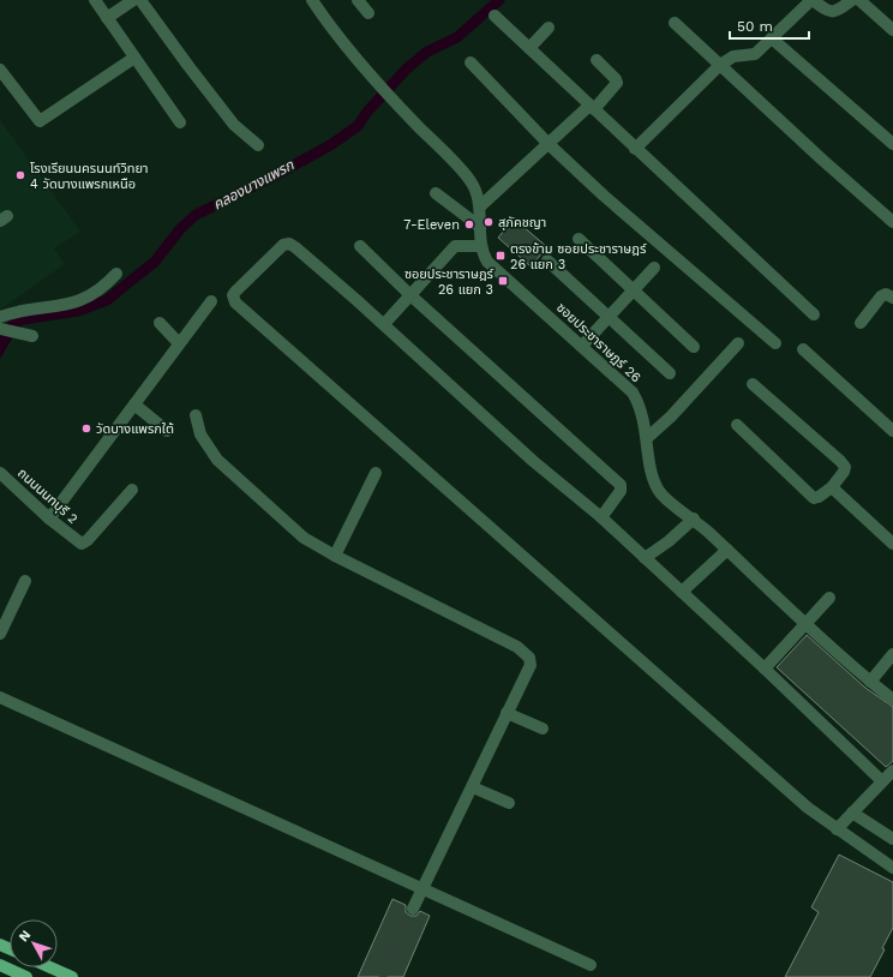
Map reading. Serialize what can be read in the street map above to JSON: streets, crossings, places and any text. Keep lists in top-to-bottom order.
{
  "streets": {
    "street": ["ซอยประชาราษฎร์ 26", "ถนนนนทบุรี 2"]
  },
  "water": ["คลองบางแพรก"],
  "places": {
    "other": [
      "โรงเรียนนครนนท์วิทยา 4 วัดบางแพรกเหนือ",
      "สุภัคชญา",
      "7-Eleven",
      "วัดบางแพรกใต้"
    ],
    "transit": ["ตรงข้าม ซอยประชาราษฎร์ 26 แยก 3", "ซอยประชาราษฎร์ 26 แยก 3"]
  },
  "scale_bar": "50 m",
  "north": "top left"
}
